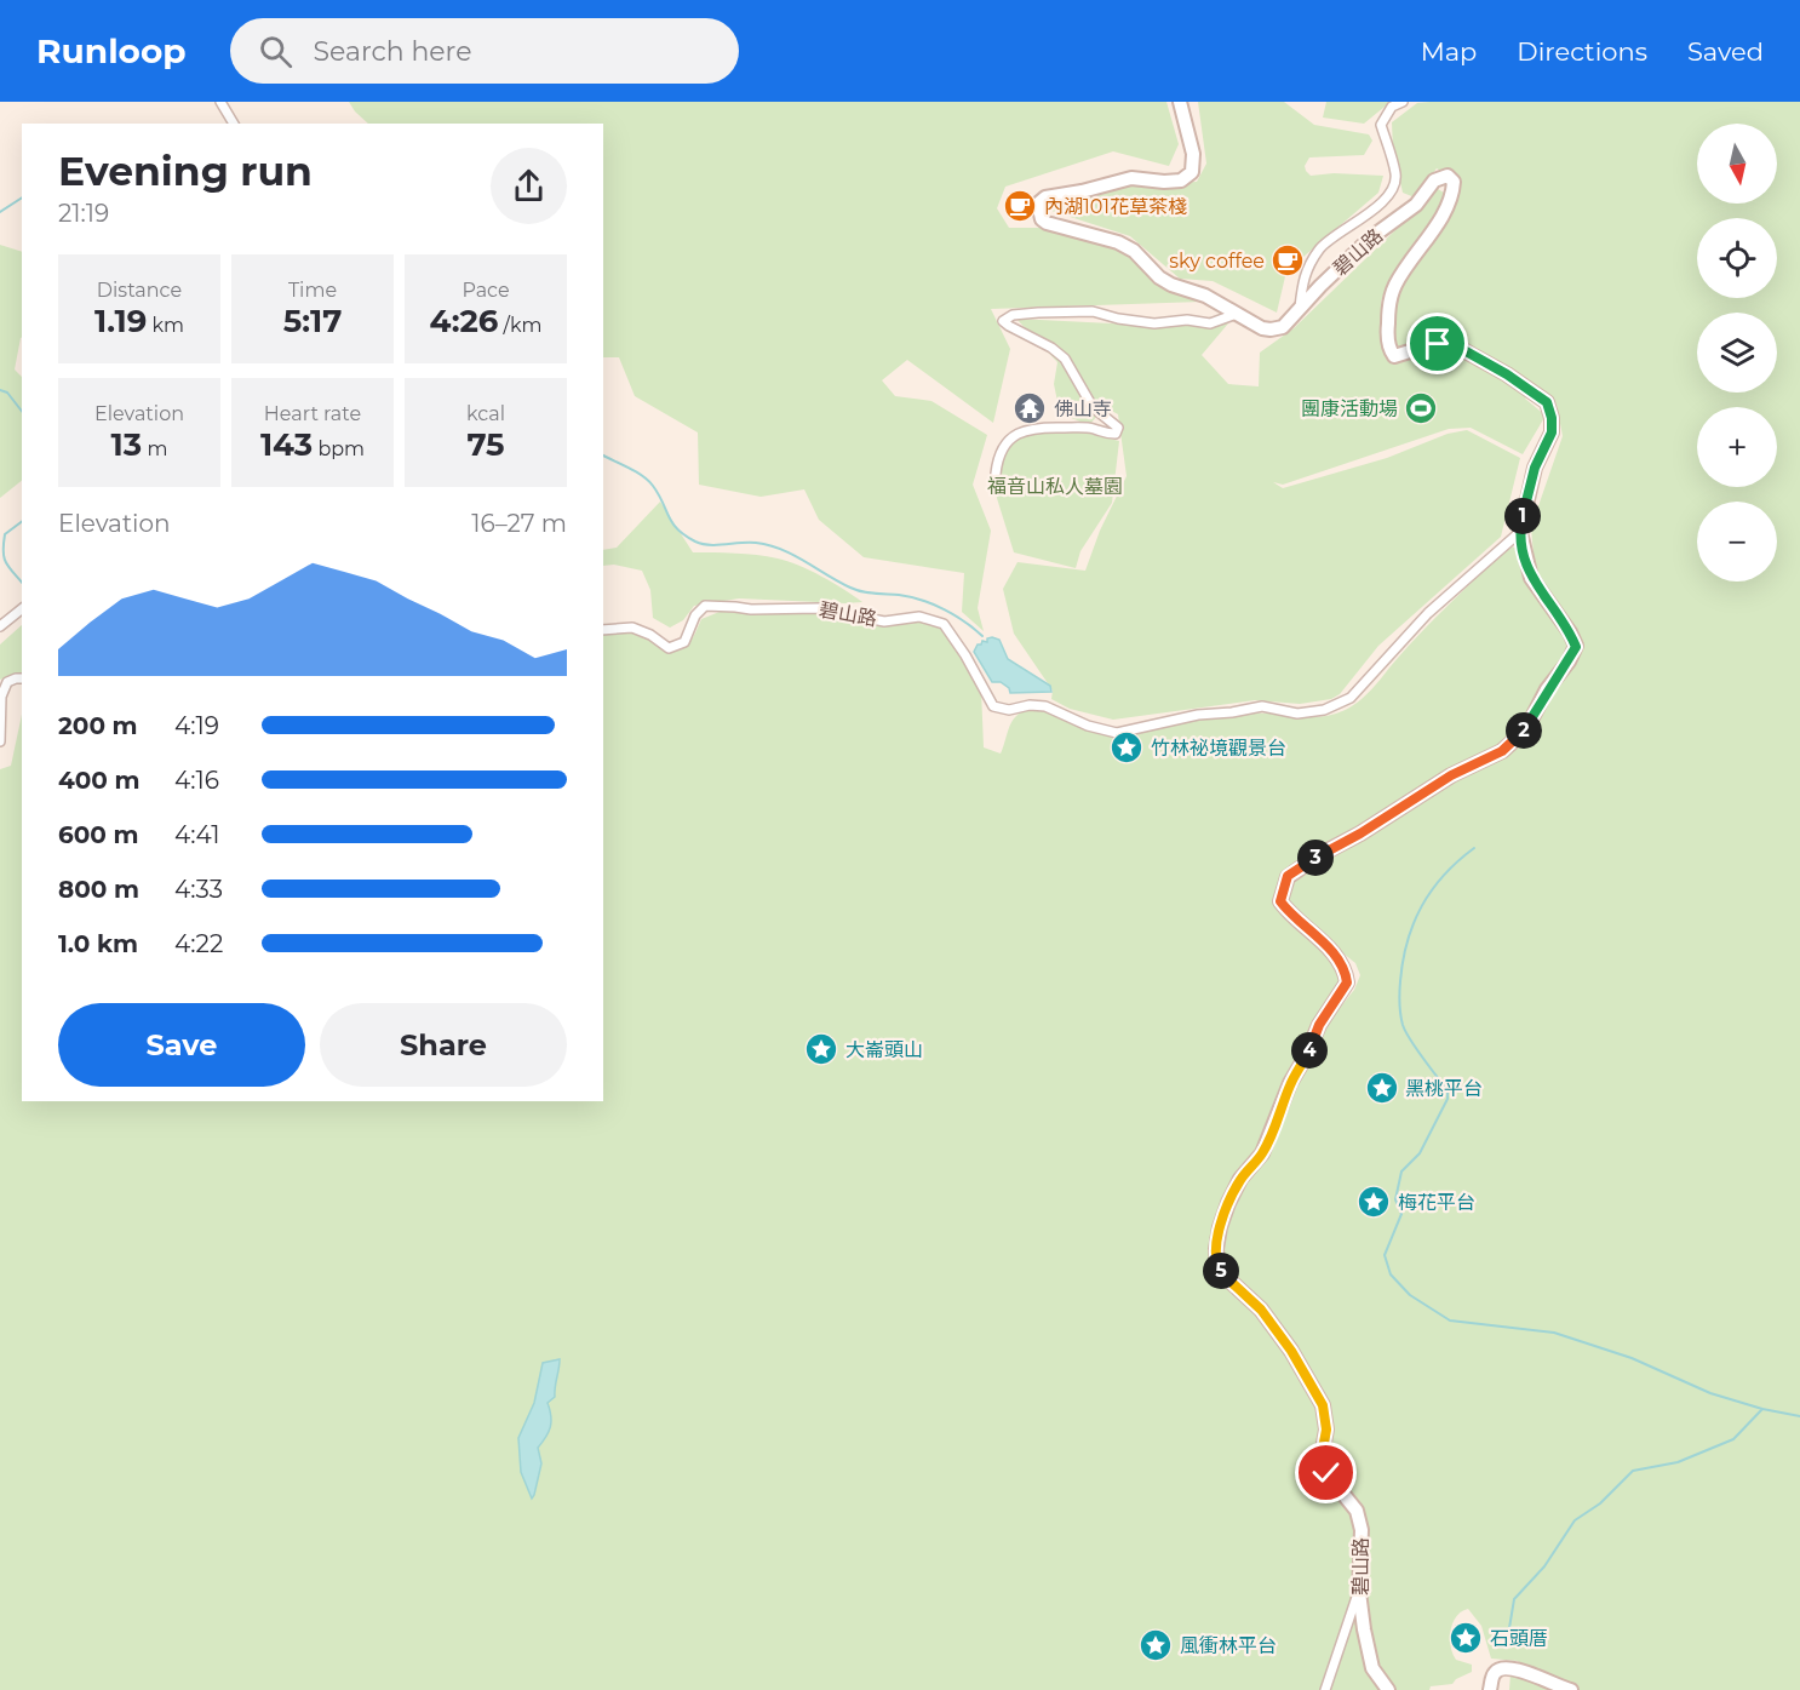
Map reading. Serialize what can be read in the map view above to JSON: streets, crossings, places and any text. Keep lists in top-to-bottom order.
{
  "streets": {
    "street": ["碧山路"]
  },
  "parks": ["福音山私人墓園"],
  "places": {
    "cafe": ["內湖101花草茶棧", "sky coffee"],
    "temple": ["佛山寺"],
    "sports": ["團康活動場"],
    "place": [
      "竹林祕境觀景台",
      "大崙頭山",
      "黑桃平台",
      "梅花平台",
      "石頭厝",
      "風衝林平台"
    ]
  },
  "north": "bottom",
  "page": {
    "header": "Runloop",
    "search": "Search here",
    "nav": ["Map", "Directions", "Saved"],
    "map_buttons": ["+", "−"],
    "heading": ["Evening run", "21:19"],
    "stats": [
      ["Distance", "1.19 km"],
      ["Time", "5:17"],
      ["Pace", "4:26 /km"],
      ["Elevation", "13 m"],
      ["Heart rate", "143 bpm"],
      ["kcal", "75"]
    ],
    "chart": ["Elevation", "16–27 m"],
    "pins": [
      "1",
      "2",
      "3",
      "4",
      "5"
    ],
    "list": [
      {
        "name": "200 m",
        "note": "4:19"
      },
      {
        "name": "400 m",
        "note": "4:16"
      },
      {
        "name": "600 m",
        "note": "4:41"
      },
      {
        "name": "800 m",
        "note": "4:33"
      },
      {
        "name": "1.0 km",
        "note": "4:22"
      }
    ],
    "buttons": ["Save", "Share"]
  }
}
